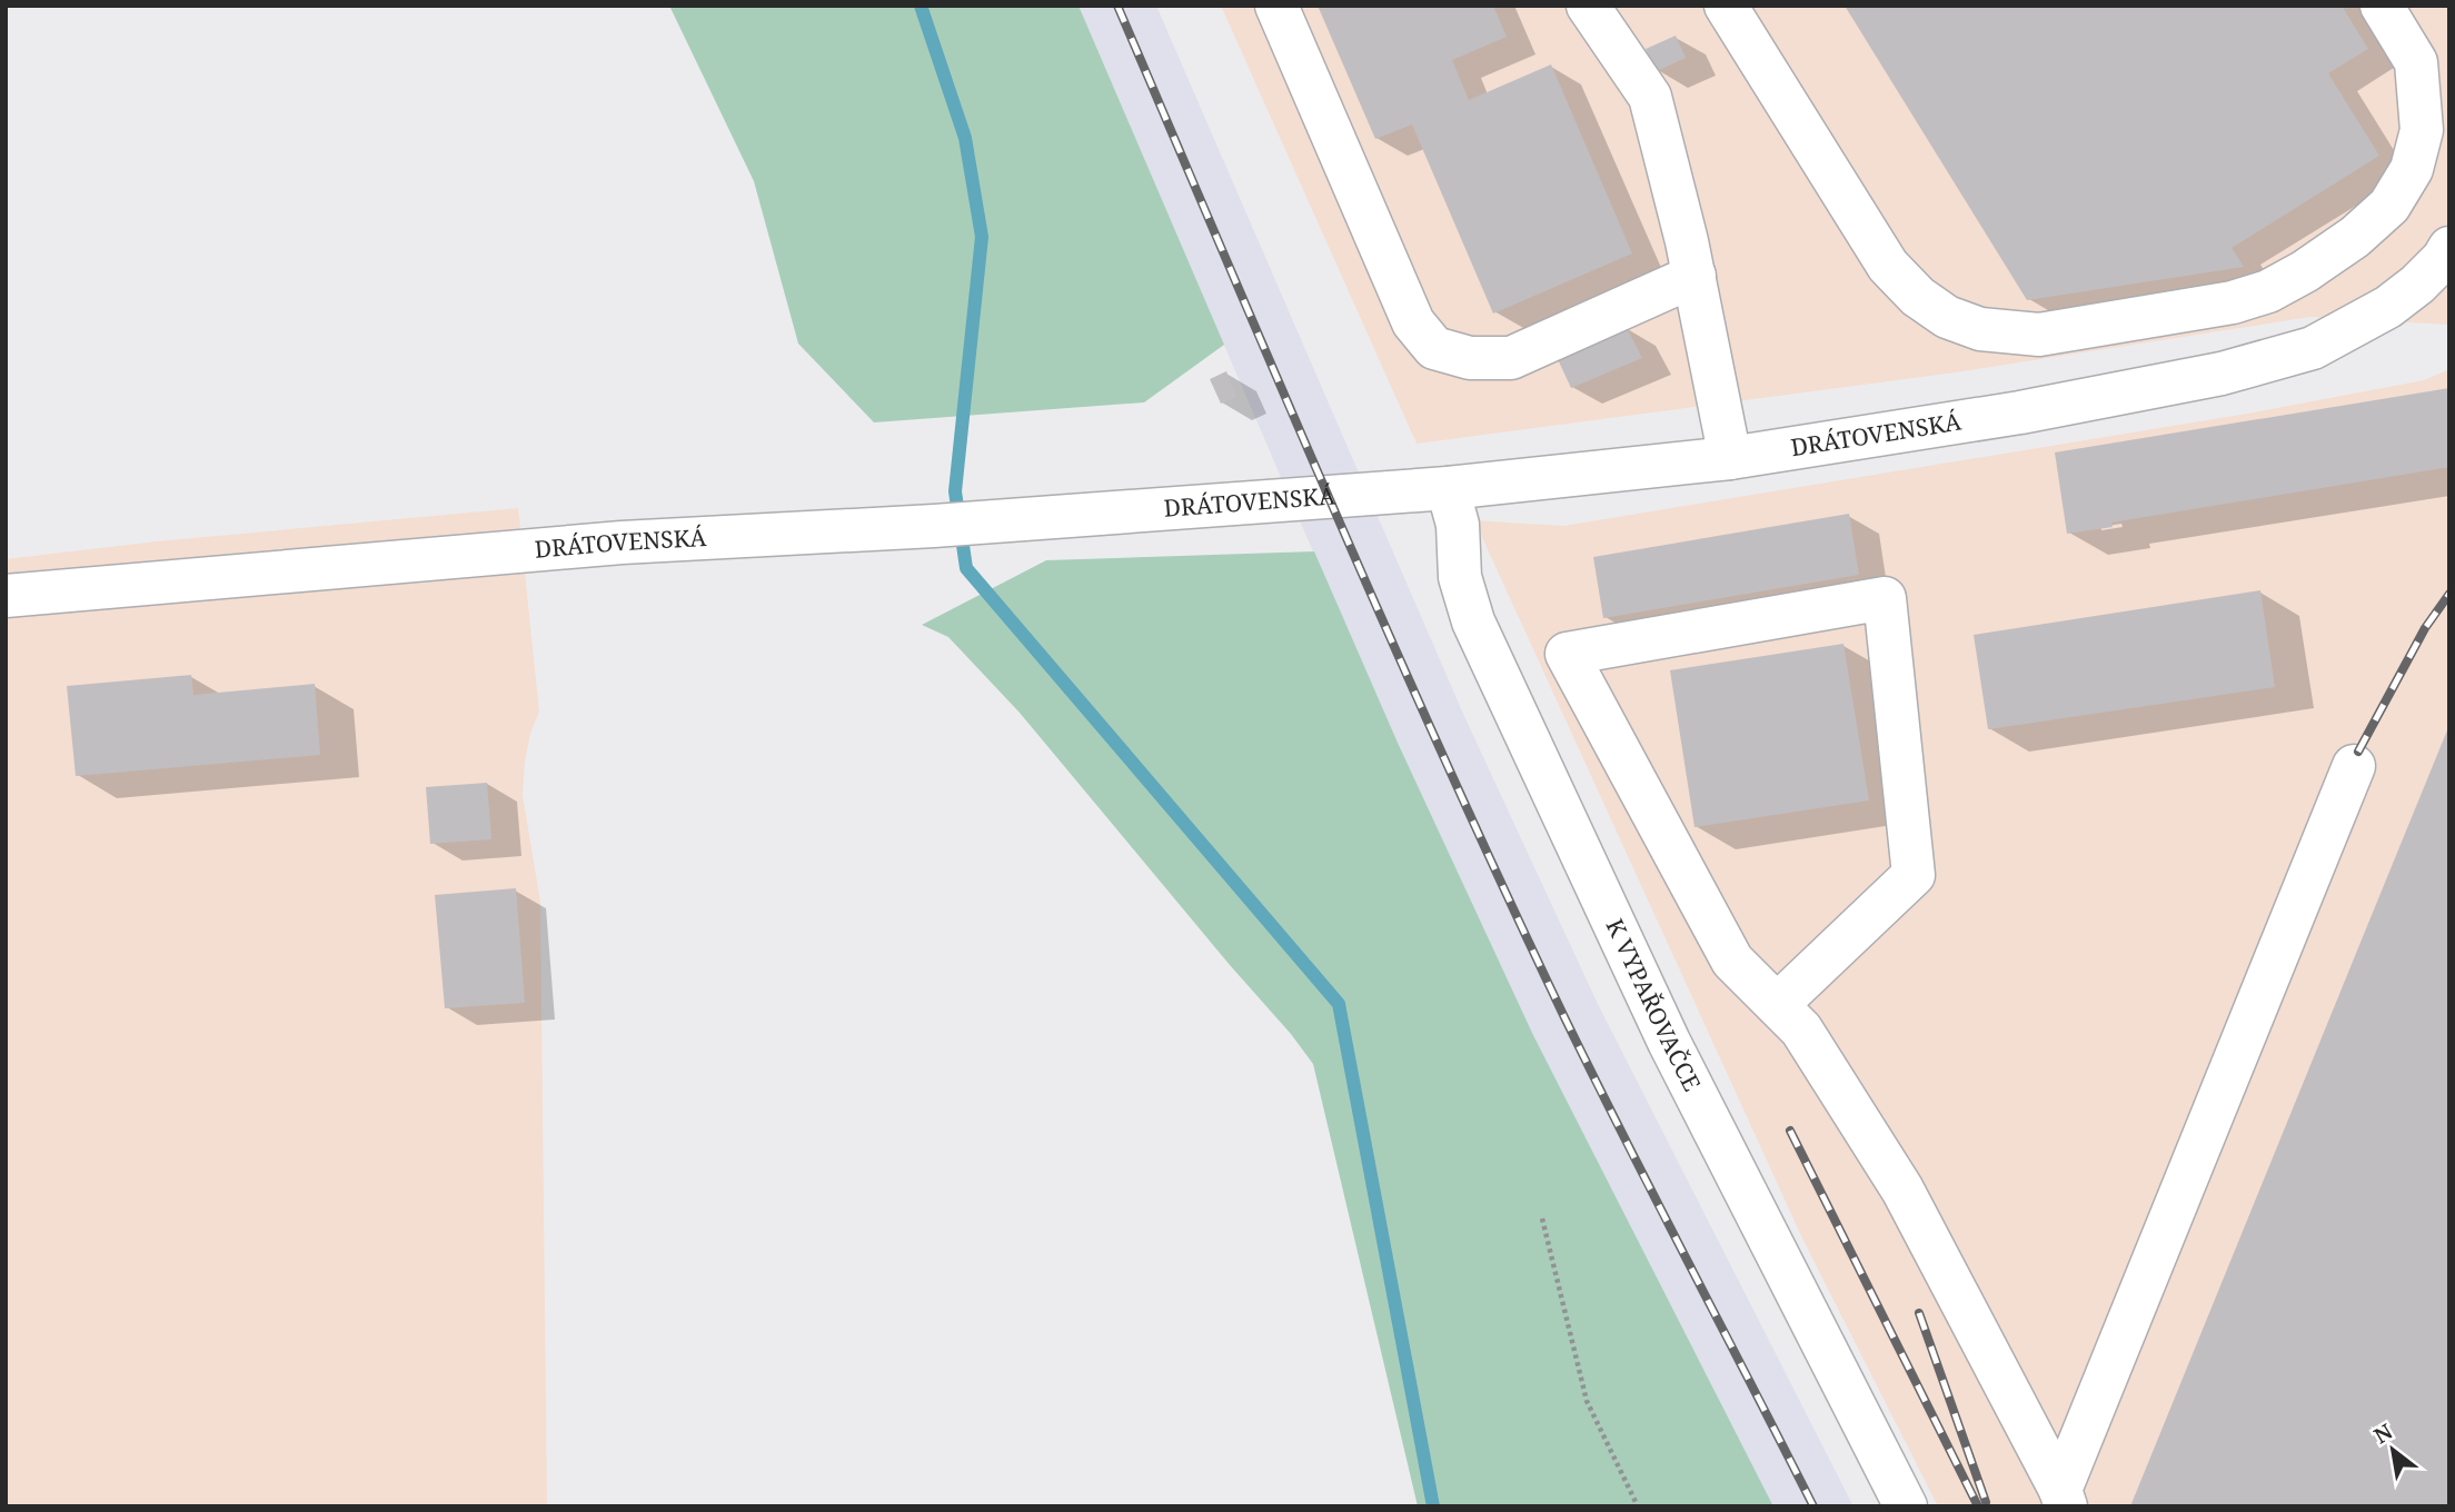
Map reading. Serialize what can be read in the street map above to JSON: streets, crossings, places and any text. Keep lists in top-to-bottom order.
{
  "streets": {
    "street": ["DRÁTOVENSKÁ", "K VYPAŘOVAČCE"]
  },
  "crossings": [
    ["DRÁTOVENSKÁ", "K VYPAŘOVAČCE"]
  ],
  "north": "top left"
}
